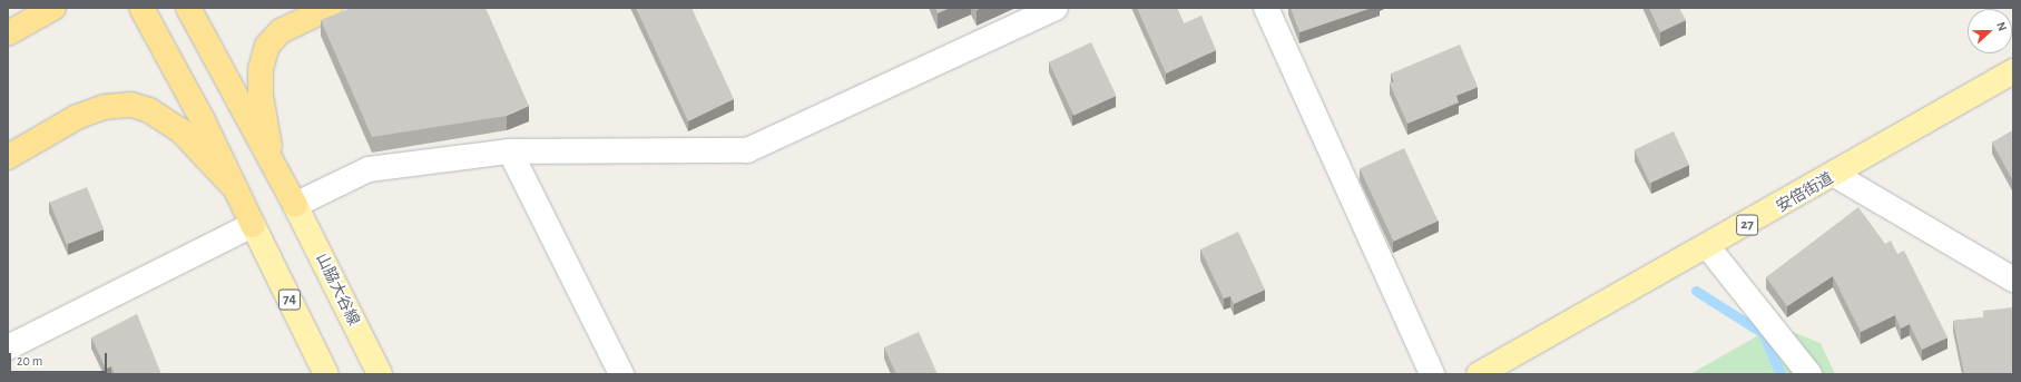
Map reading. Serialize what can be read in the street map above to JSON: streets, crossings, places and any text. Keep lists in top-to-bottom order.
{
  "streets": {
    "main road": [
      "安倍街道",
      "27",
      "山脇大谷線",
      "74"
    ]
  },
  "scale_bar": "20 m",
  "north": "right"
}
